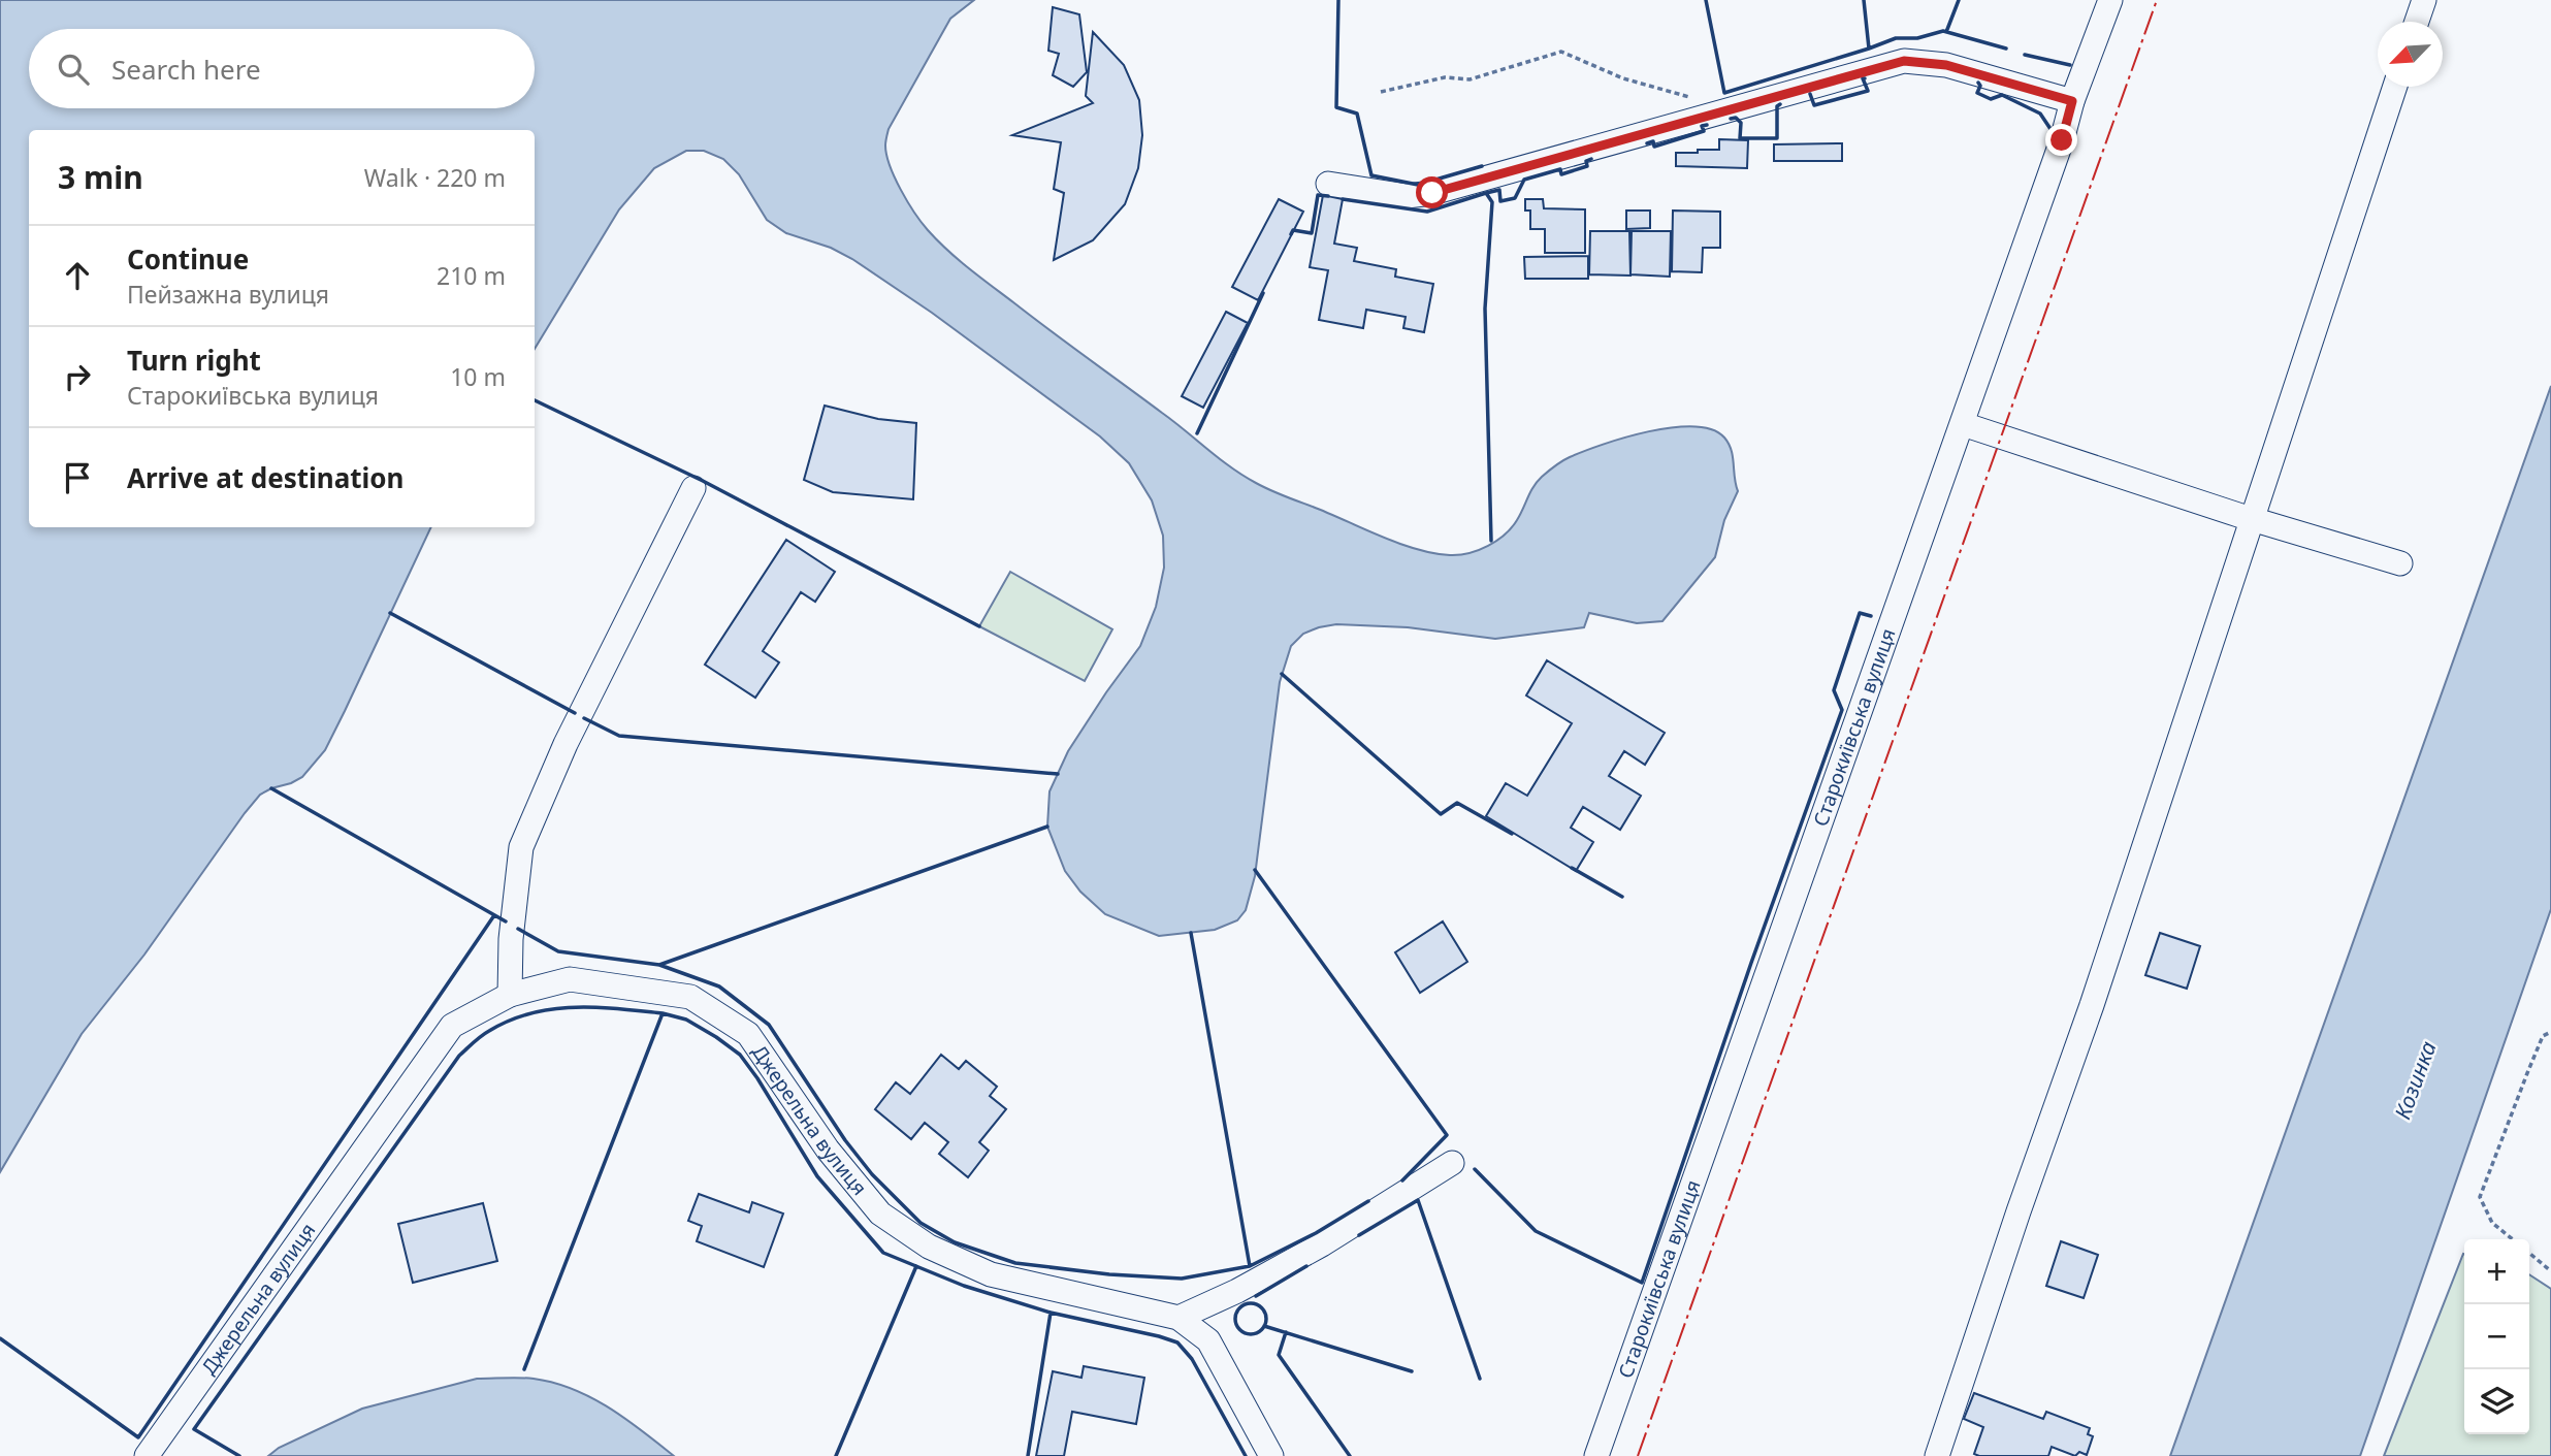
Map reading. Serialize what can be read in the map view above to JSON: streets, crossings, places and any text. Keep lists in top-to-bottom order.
{
  "streets": {
    "street": ["Старокиївська вулиця", "Джерельна вулиця"]
  },
  "water": ["Козинка"],
  "north": "bottom left",
  "page": {
    "search": "Search here",
    "heading": ["3 min", "Walk · 220 m"],
    "list": [
      ["Continue", "Пейзажна вулиця", "210 m"],
      ["Turn right", "Старокиївська вулиця", "10 m"],
      "Arrive at destination"
    ],
    "map_buttons": ["+", "−"]
  }
}
